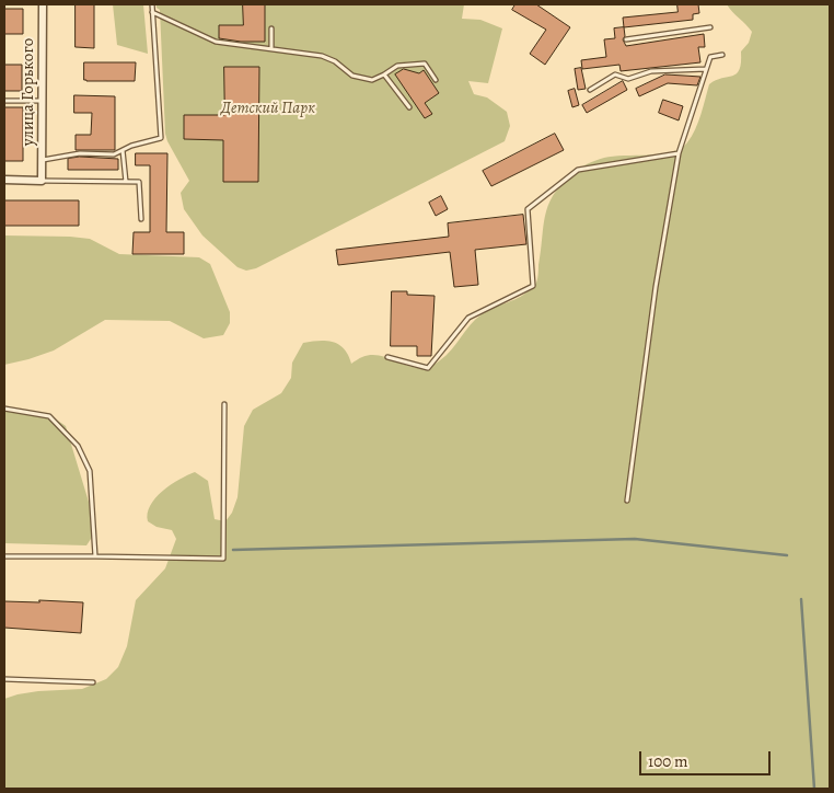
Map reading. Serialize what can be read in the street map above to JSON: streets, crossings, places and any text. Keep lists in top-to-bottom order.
{
  "streets": {
    "street": ["улица Горького"]
  },
  "parks": ["Детский Парк"],
  "scale_bar": "100 m"
}
